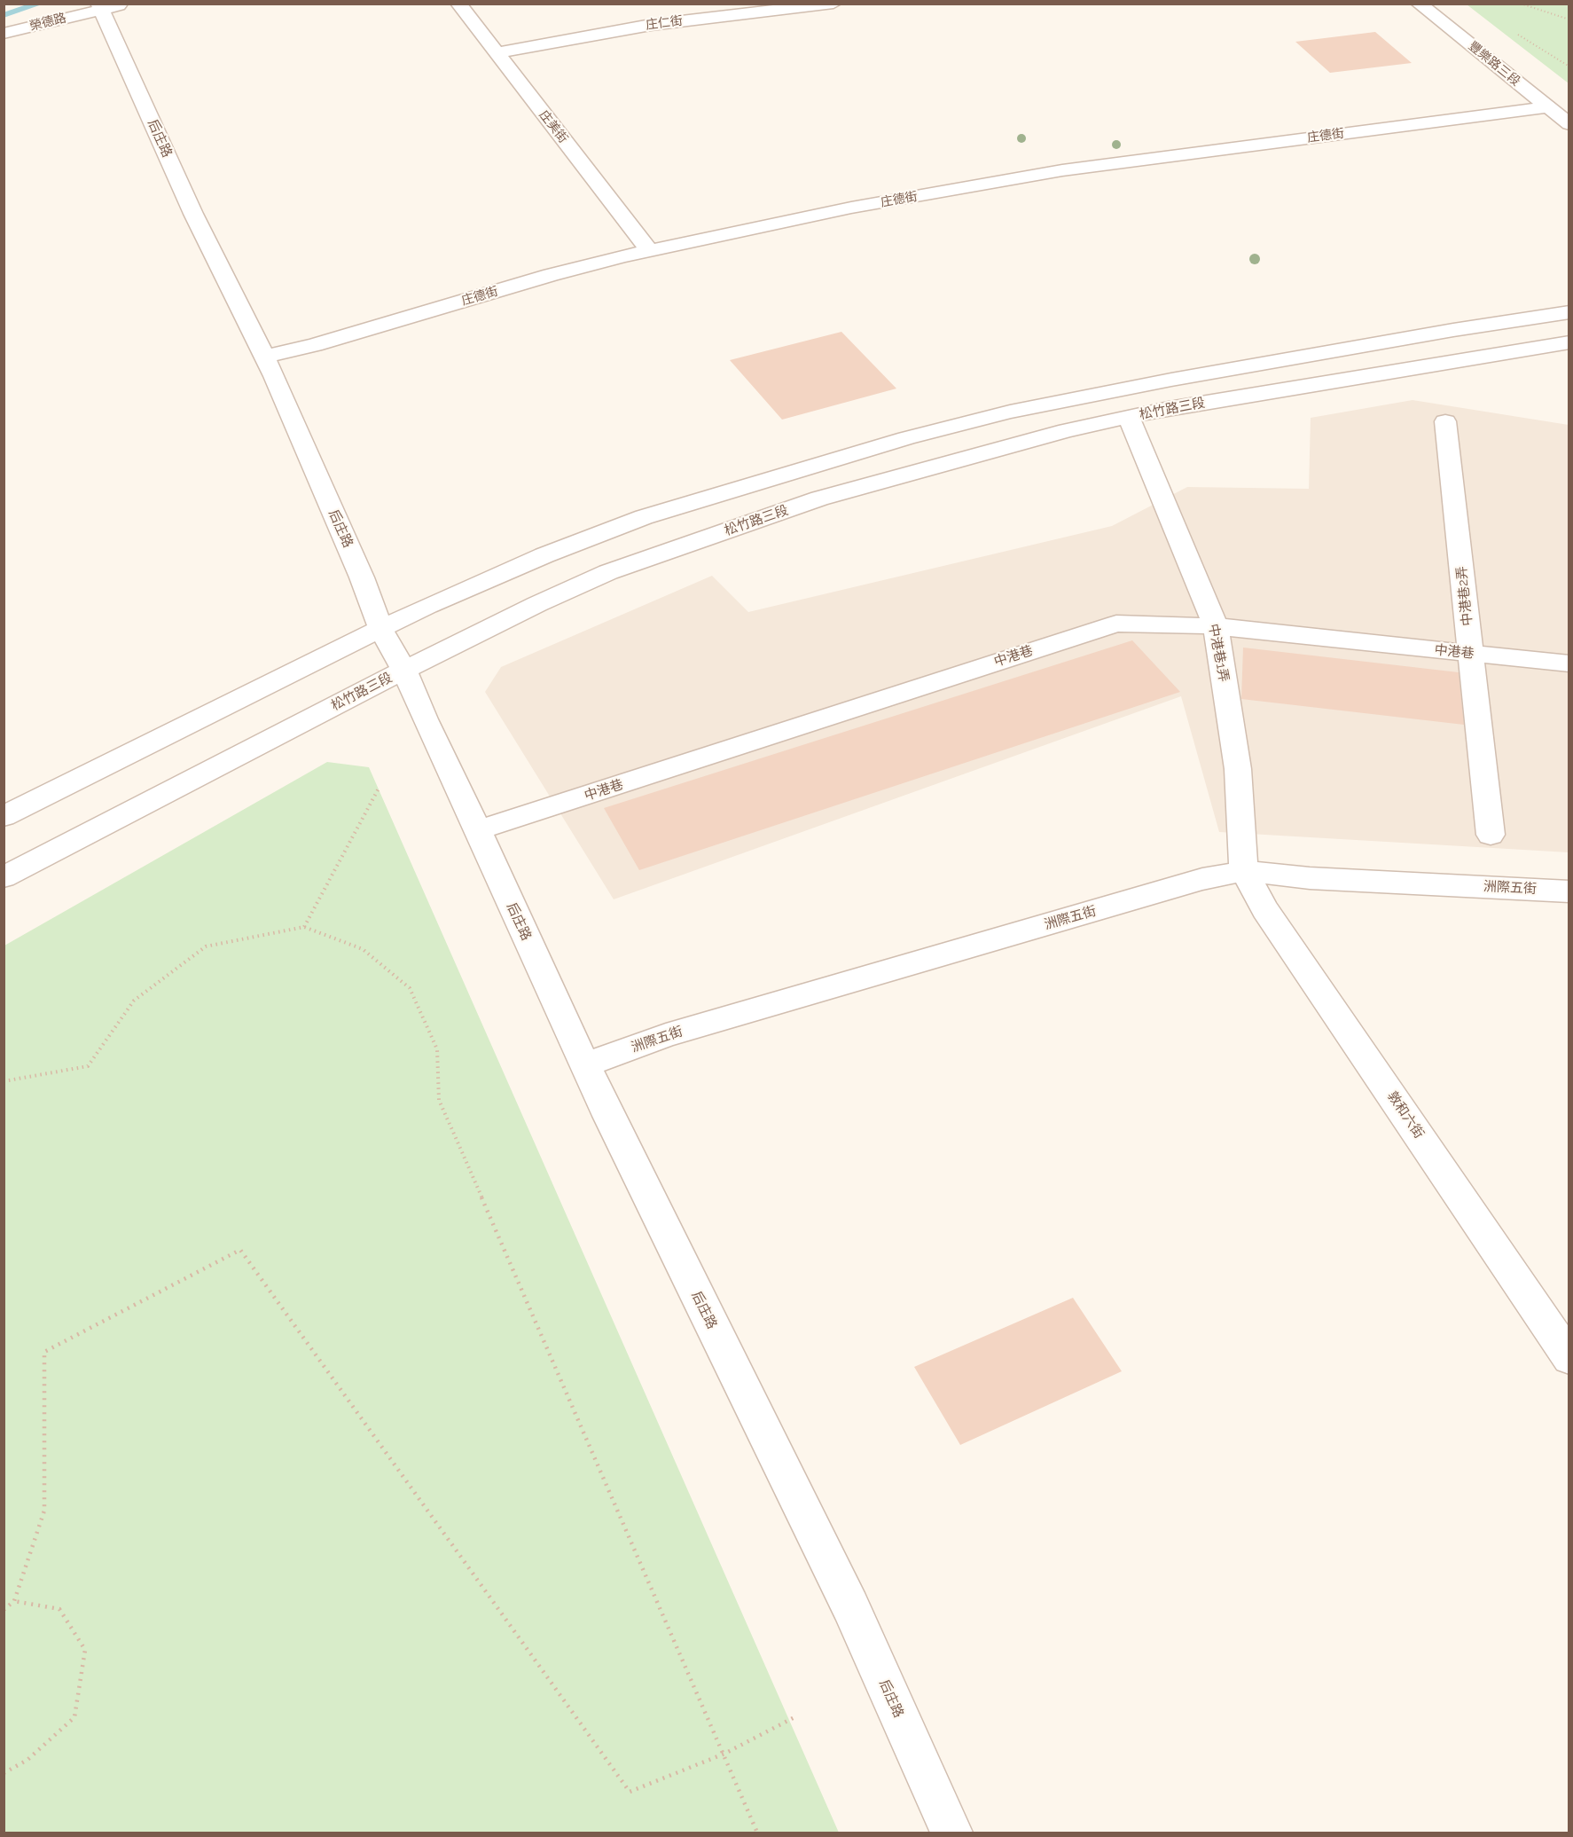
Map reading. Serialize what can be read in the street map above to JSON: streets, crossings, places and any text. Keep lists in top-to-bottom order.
{
  "streets": {
    "street": [
      "榮德路",
      "庄仁街",
      "豐樂路三段",
      "庄美街",
      "庄德街",
      "后庄路",
      "松竹路三段",
      "中港巷2弄",
      "中港巷",
      "中港巷1弄",
      "洲際五街",
      "敦和六街"
    ]
  },
  "crossings": [
    ["榮德路", "后庄路"],
    ["庄仁街", "庄美街"],
    ["豐樂路三段", "庄德街"],
    ["庄美街", "庄德街"],
    ["庄德街", "后庄路"],
    ["后庄路", "松竹路三段"],
    ["后庄路", "中港巷"],
    ["后庄路", "洲際五街"],
    ["松竹路三段", "中港巷1弄"],
    ["中港巷2弄", "中港巷"],
    ["中港巷", "中港巷1弄"],
    ["中港巷1弄", "洲際五街"],
    ["中港巷1弄", "敦和六街"],
    ["洲際五街", "敦和六街"]
  ]
}
